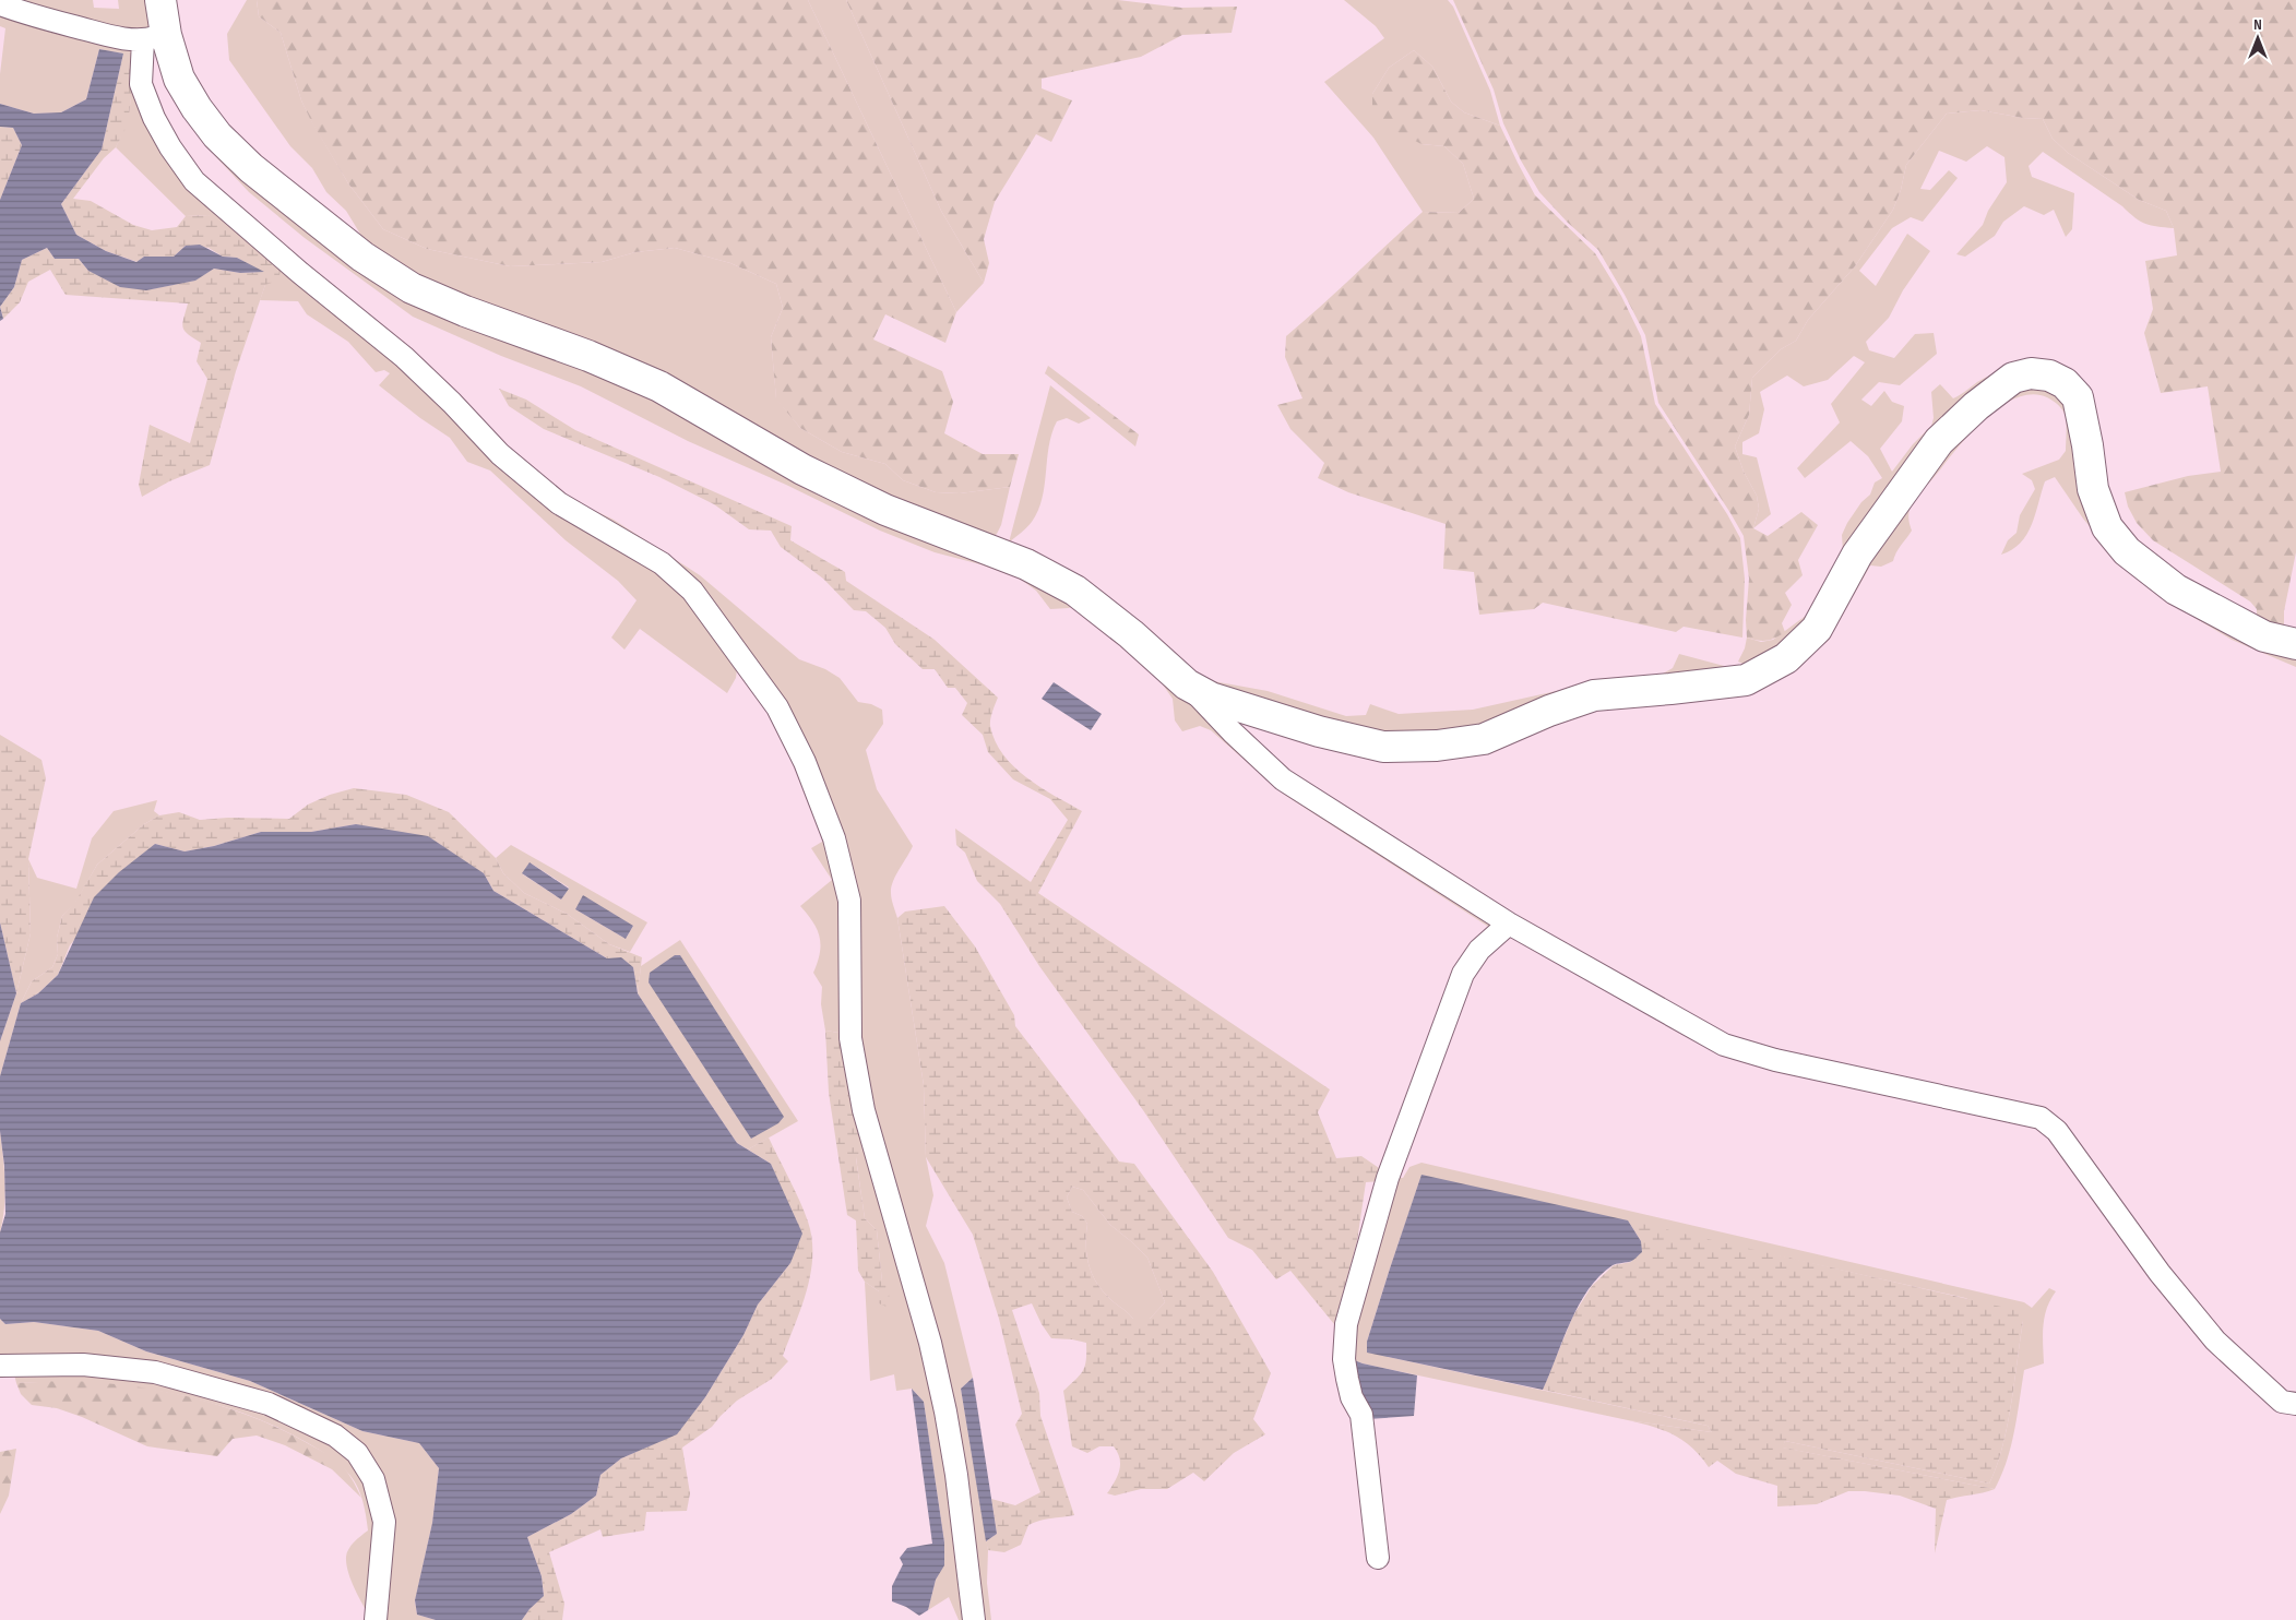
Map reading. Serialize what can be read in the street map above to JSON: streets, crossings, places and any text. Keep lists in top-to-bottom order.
{
  "north": "top"
}
